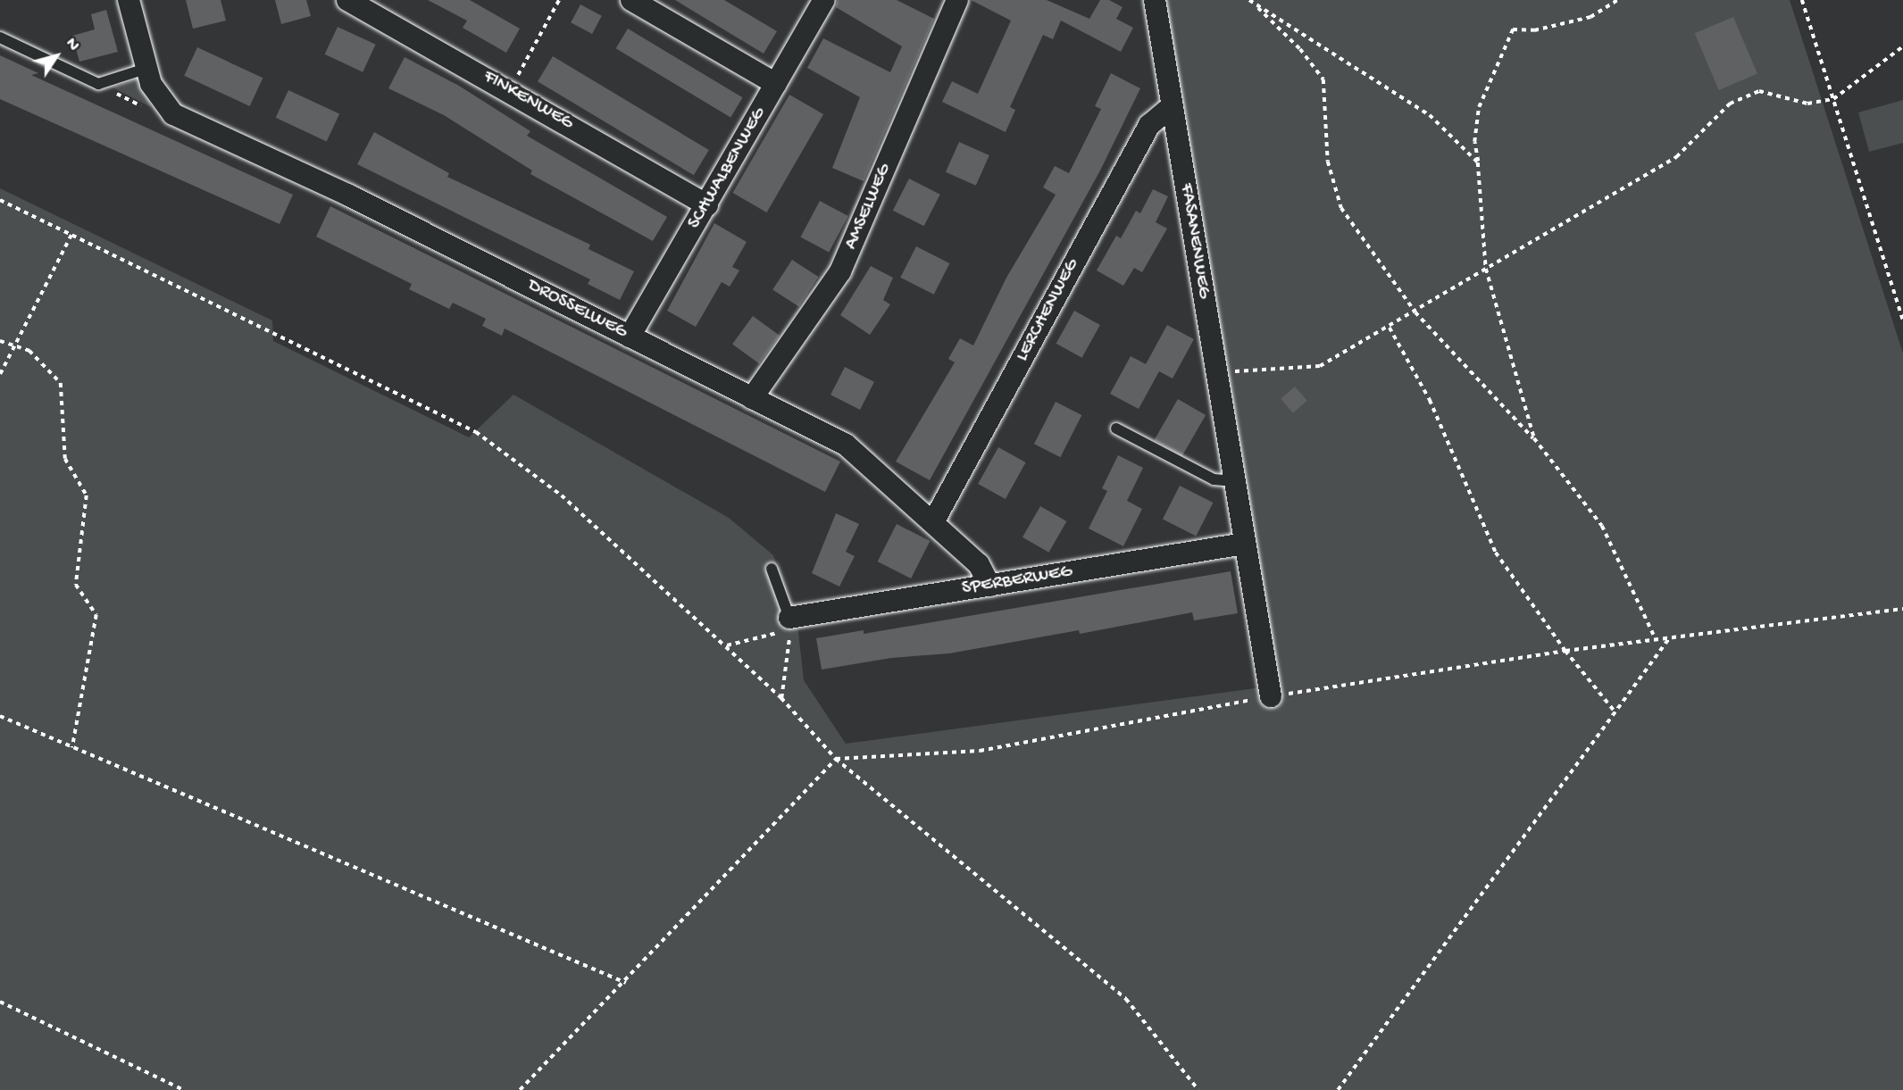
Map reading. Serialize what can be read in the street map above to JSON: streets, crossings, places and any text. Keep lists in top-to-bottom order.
{
  "streets": {
    "street": [
      "FINKENWEG",
      "SCHWALBENWEG",
      "AMSELWEG",
      "FASANENWEG",
      "DROSSELWEG",
      "LERCHENWEG",
      "SPERBERWEG"
    ]
  },
  "crossings": [
    ["FINKENWEG", "SCHWALBENWEG"],
    ["SCHWALBENWEG", "DROSSELWEG"],
    ["AMSELWEG", "DROSSELWEG"],
    ["FASANENWEG", "LERCHENWEG"],
    ["FASANENWEG", "SPERBERWEG"],
    ["DROSSELWEG", "LERCHENWEG"],
    ["DROSSELWEG", "SPERBERWEG"]
  ],
  "north": "top right"
}
